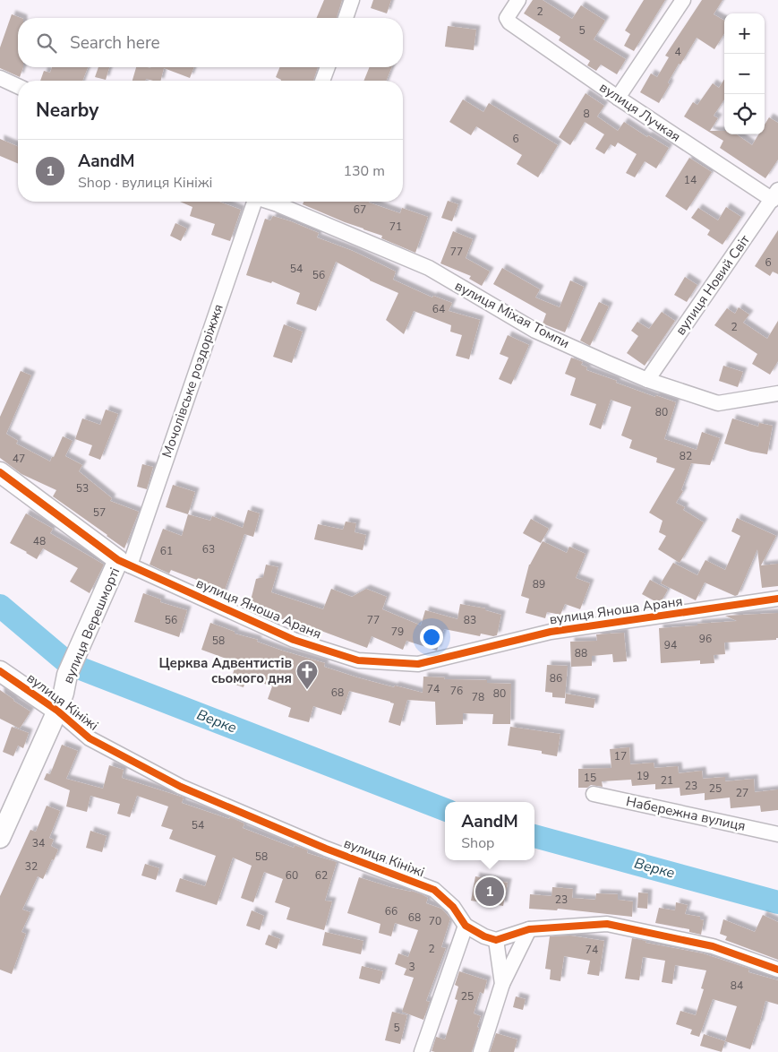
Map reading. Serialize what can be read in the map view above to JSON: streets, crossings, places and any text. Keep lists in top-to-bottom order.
{
  "streets": {
    "street": [
      "вулиця Лучкая",
      "вулиця Новий Світ",
      "вулиця Міхая Томпи",
      "Мочолівське роздоріжжя",
      "вулиця Яноша Араня",
      "вулиця Верешморті",
      "вулиця Кініжі",
      "Набережна вулиця"
    ]
  },
  "crossings": [
    ["вулиця Лучкая", "вулиця Новий Світ"],
    ["вулиця Новий Світ", "вулиця Міхая Томпи"],
    ["Мочолівське роздоріжжя", "вулиця Яноша Араня"],
    ["Мочолівське роздоріжжя", "вулиця Верешморті"],
    ["вулиця Яноша Араня", "вулиця Верешморті"],
    ["вулиця Верешморті", "вулиця Кініжі"]
  ],
  "water": ["Верке"],
  "places": {
    "church": ["Церква Адвентистів сьомого дня"]
  },
  "house_numbers": [
    "2",
    "5",
    "4",
    "8",
    "6",
    "14",
    "67",
    "71",
    "77",
    "6",
    "54",
    "56",
    "64",
    "2",
    "80",
    "82",
    "47",
    "53",
    "57",
    "48",
    "63",
    "61",
    "89",
    "56",
    "77",
    "83",
    "79",
    "96",
    "58",
    "94",
    "88",
    "86",
    "74",
    "76",
    "68",
    "80",
    "78",
    "17",
    "19",
    "15",
    "21",
    "23",
    "25",
    "27",
    "54",
    "34",
    "58",
    "32",
    "60",
    "62",
    "23",
    "66",
    "68",
    "70",
    "2",
    "74",
    "3",
    "84",
    "25",
    "5"
  ],
  "page": {
    "map_buttons": ["+", "−"],
    "search": "Search here",
    "heading": "Nearby",
    "list": [
      {
        "mark": "1",
        "name": "AandM",
        "note": "Shop · вулиця Кініжі",
        "value": "130 m"
      }
    ],
    "popup": ["AandM", "Shop"],
    "pins": "1"
  }
}
